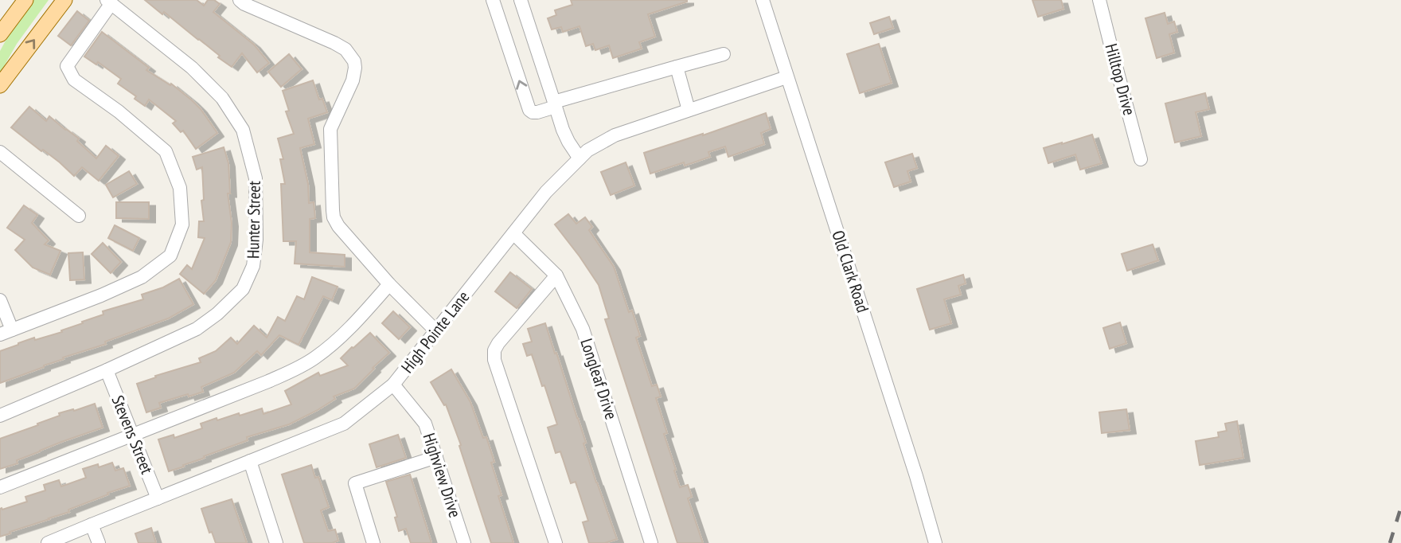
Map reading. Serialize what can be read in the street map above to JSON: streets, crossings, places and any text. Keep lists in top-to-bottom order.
{
  "streets": {
    "street": [
      "Hilltop Drive",
      "Hunter Street",
      "Old Clark Road",
      "High Pointe Lane",
      "Longleaf Drive",
      "Stevens Street",
      "Highview Drive"
    ]
  },
  "crossings": [
    ["Hunter Street", "Stevens Street"],
    ["Old Clark Road", "High Pointe Lane"],
    ["High Pointe Lane", "Longleaf Drive"],
    ["High Pointe Lane", "Stevens Street"],
    ["High Pointe Lane", "Highview Drive"]
  ]
}
